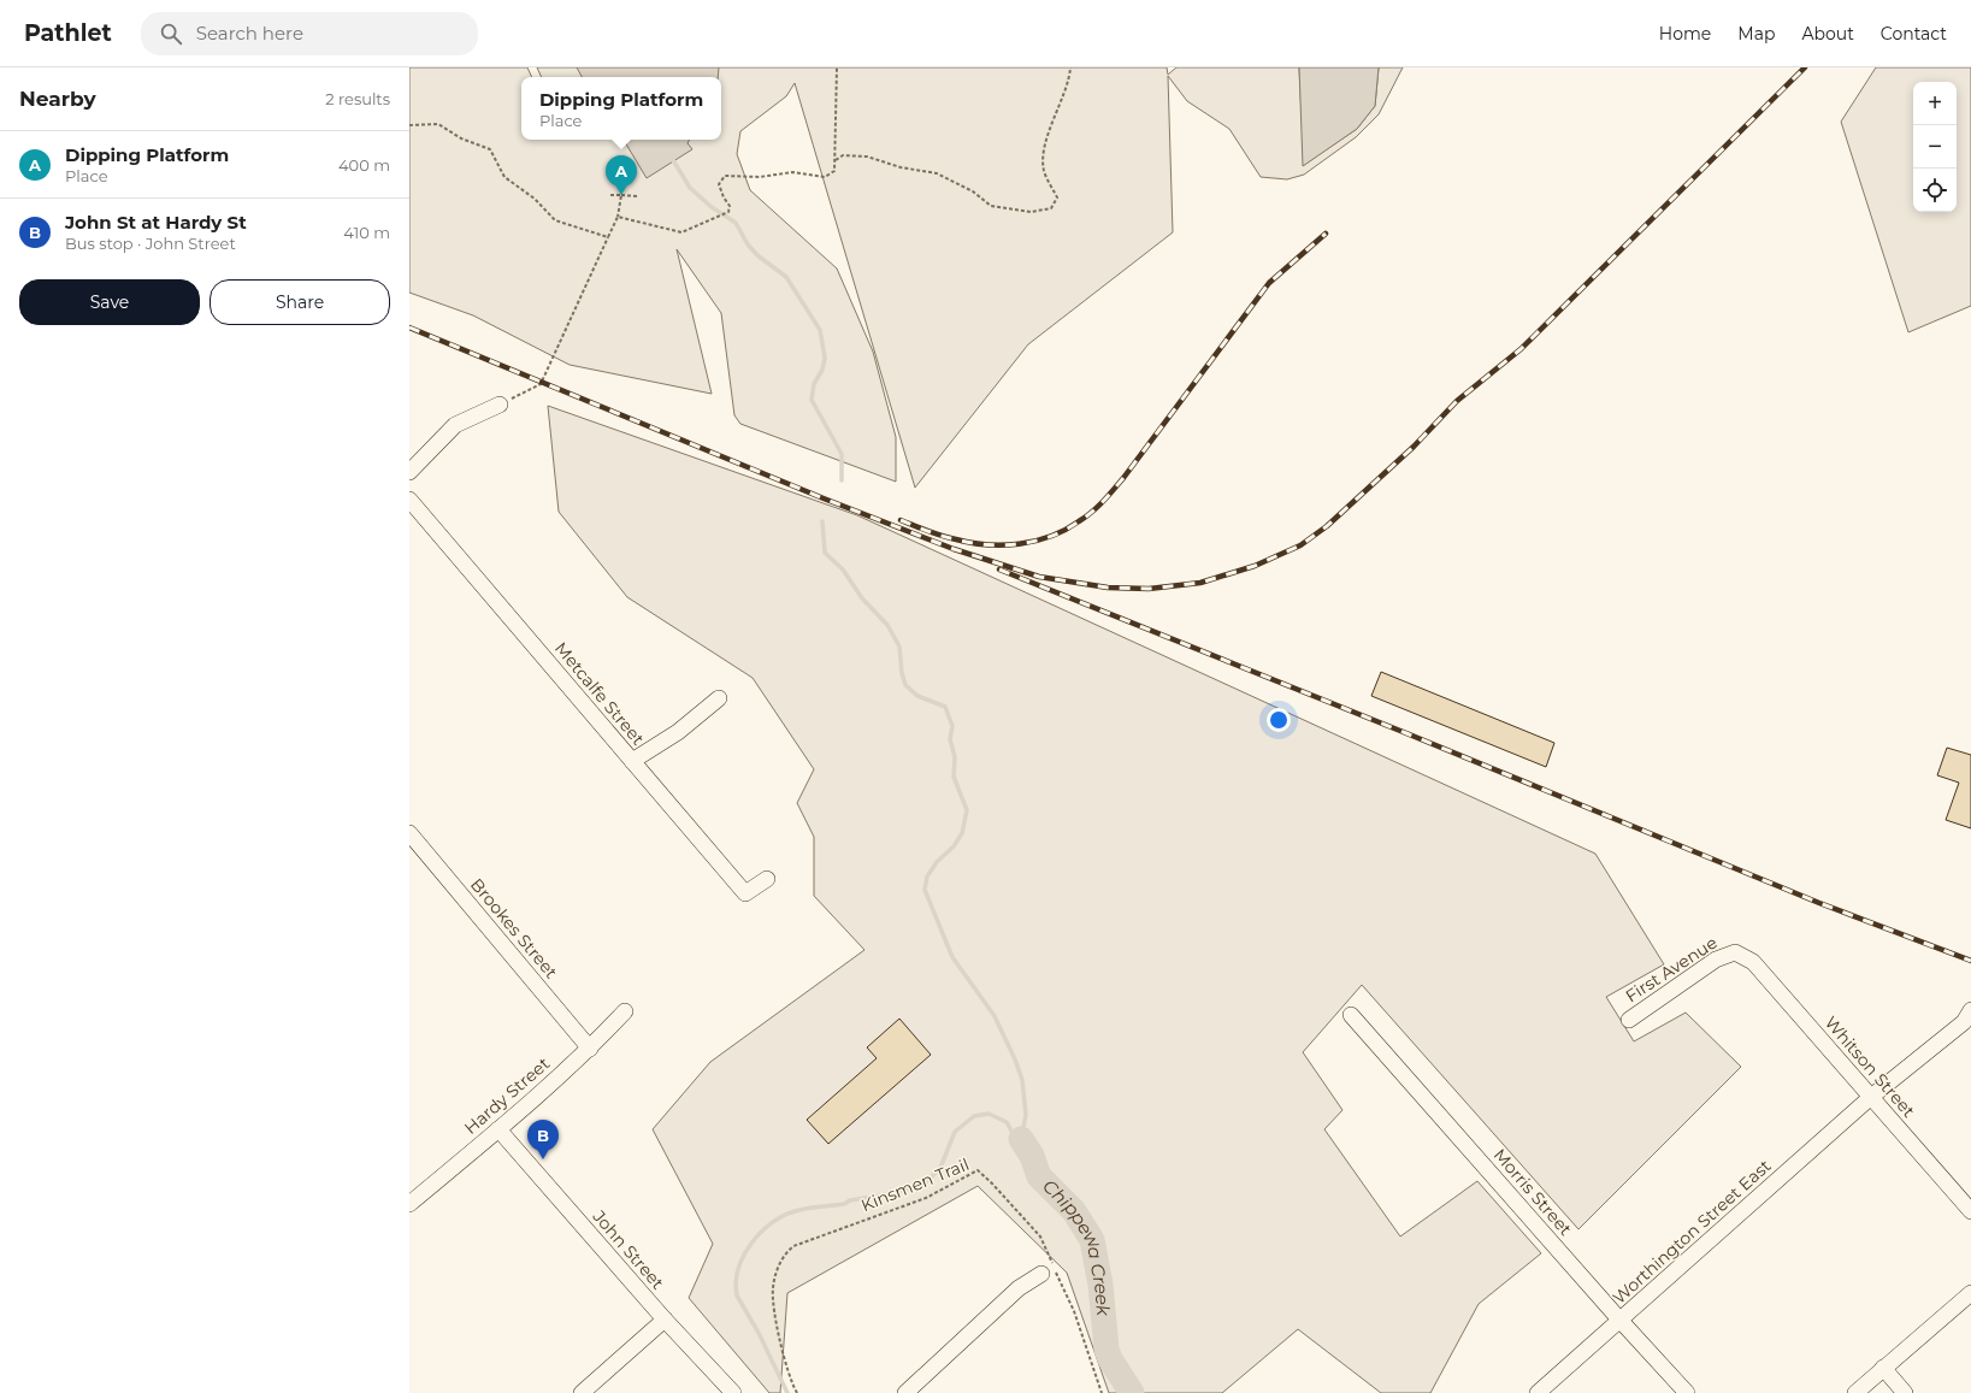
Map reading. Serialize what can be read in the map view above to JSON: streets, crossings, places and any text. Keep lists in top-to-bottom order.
{
  "streets": {
    "street": [
      "Metcalfe Street",
      "Brookes Street",
      "First Avenue",
      "Whitson Street",
      "Hardy Street",
      "Morris Street",
      "Worthington Street East",
      "John Street"
    ],
    "path": ["Kinsmen Trail"]
  },
  "crossings": [
    ["Brookes Street", "Hardy Street"],
    ["First Avenue", "Whitson Street"],
    ["Whitson Street", "Worthington Street East"],
    ["Hardy Street", "John Street"],
    ["Morris Street", "Worthington Street East"]
  ],
  "water": ["Chippewa Creek"],
  "page": {
    "header": "Pathlet",
    "search": "Search here",
    "nav": [
      "Home",
      "Map",
      "About",
      "Contact"
    ],
    "heading": ["Nearby", "2 results"],
    "popup": ["Dipping Platform", "Place"],
    "map_buttons": ["+", "−"],
    "list": [
      {
        "mark": "A",
        "name": "Dipping Platform",
        "note": "Place",
        "value": "400 m"
      },
      {
        "mark": "B",
        "name": "John St at Hardy St",
        "note": "Bus stop · John Street",
        "value": "410 m"
      }
    ],
    "pins": ["A", "B"],
    "buttons": ["Save", "Share"]
  }
}
